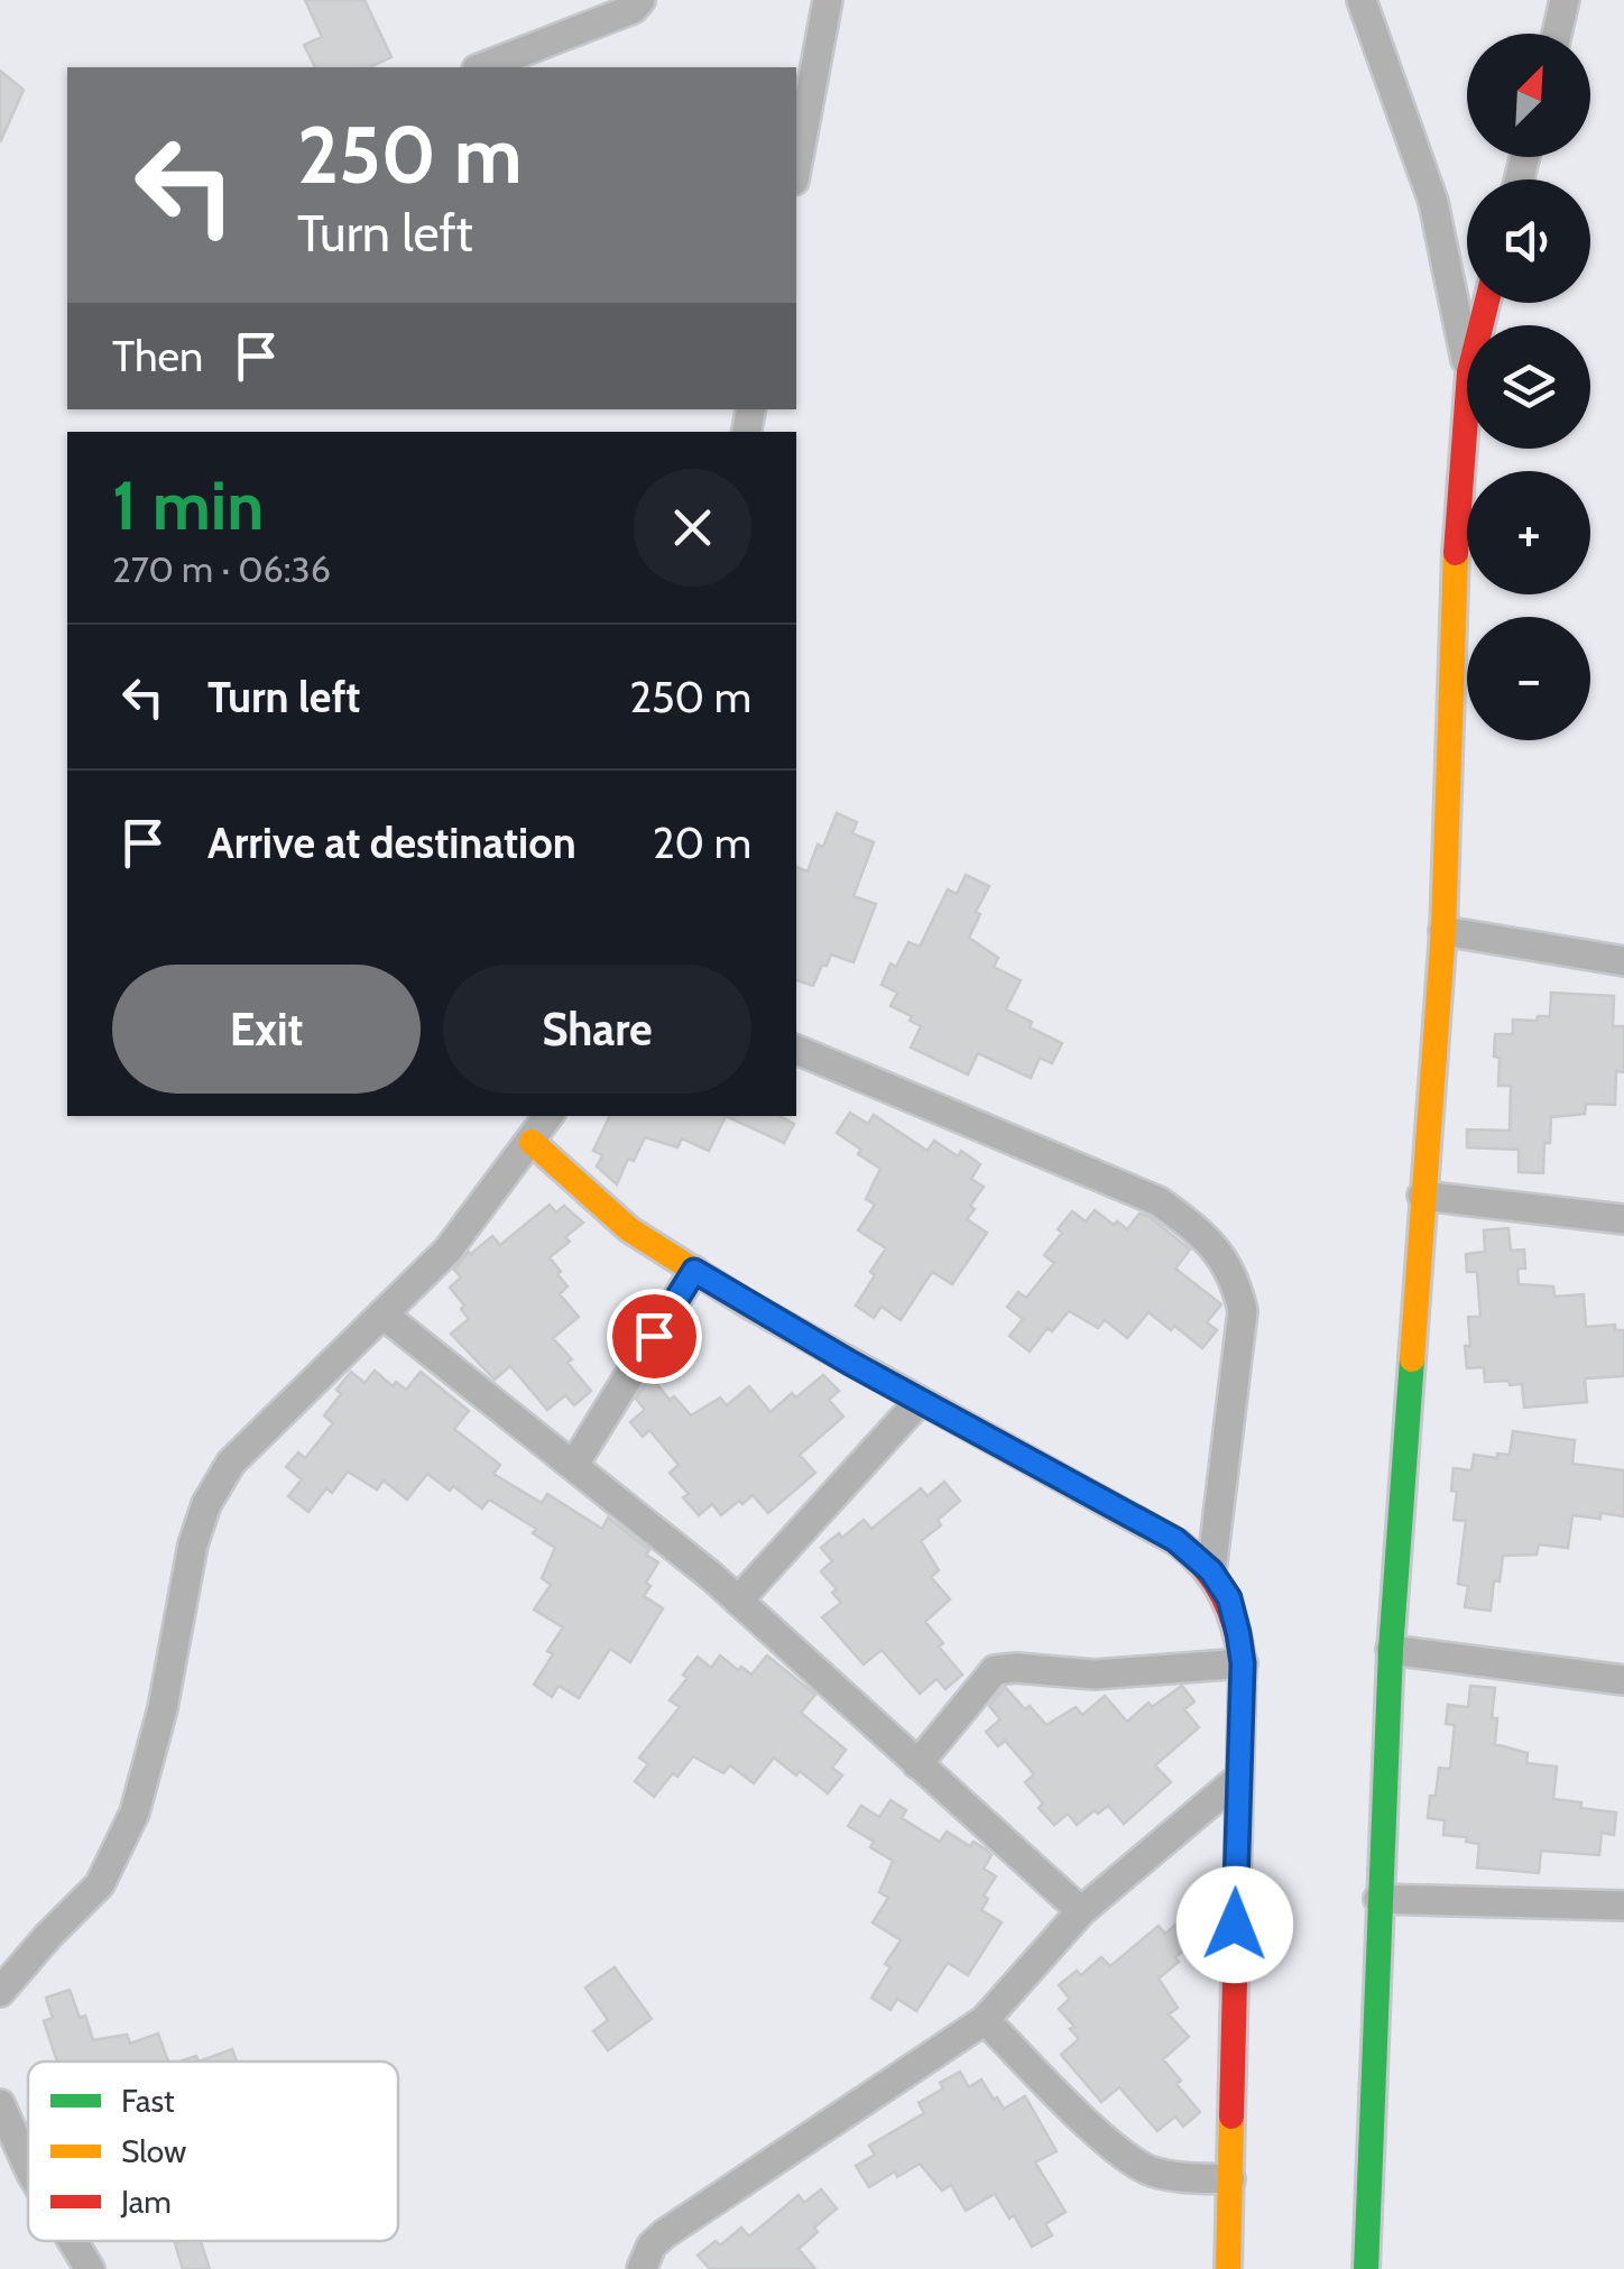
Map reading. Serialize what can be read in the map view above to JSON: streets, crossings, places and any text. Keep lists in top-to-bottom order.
{
  "legend": ["Fast", "Slow", "Jam"],
  "north": "top right",
  "page": {
    "map_buttons": ["+", "−"],
    "turn": ["250 m", "Turn left"],
    "then": "Then",
    "heading": ["1 min", "270 m · 06:36"],
    "list": [
      {
        "name": "Turn left",
        "value": "250 m"
      },
      {
        "name": "Arrive at destination",
        "value": "20 m"
      }
    ],
    "buttons": ["Exit", "Share"]
  }
}
